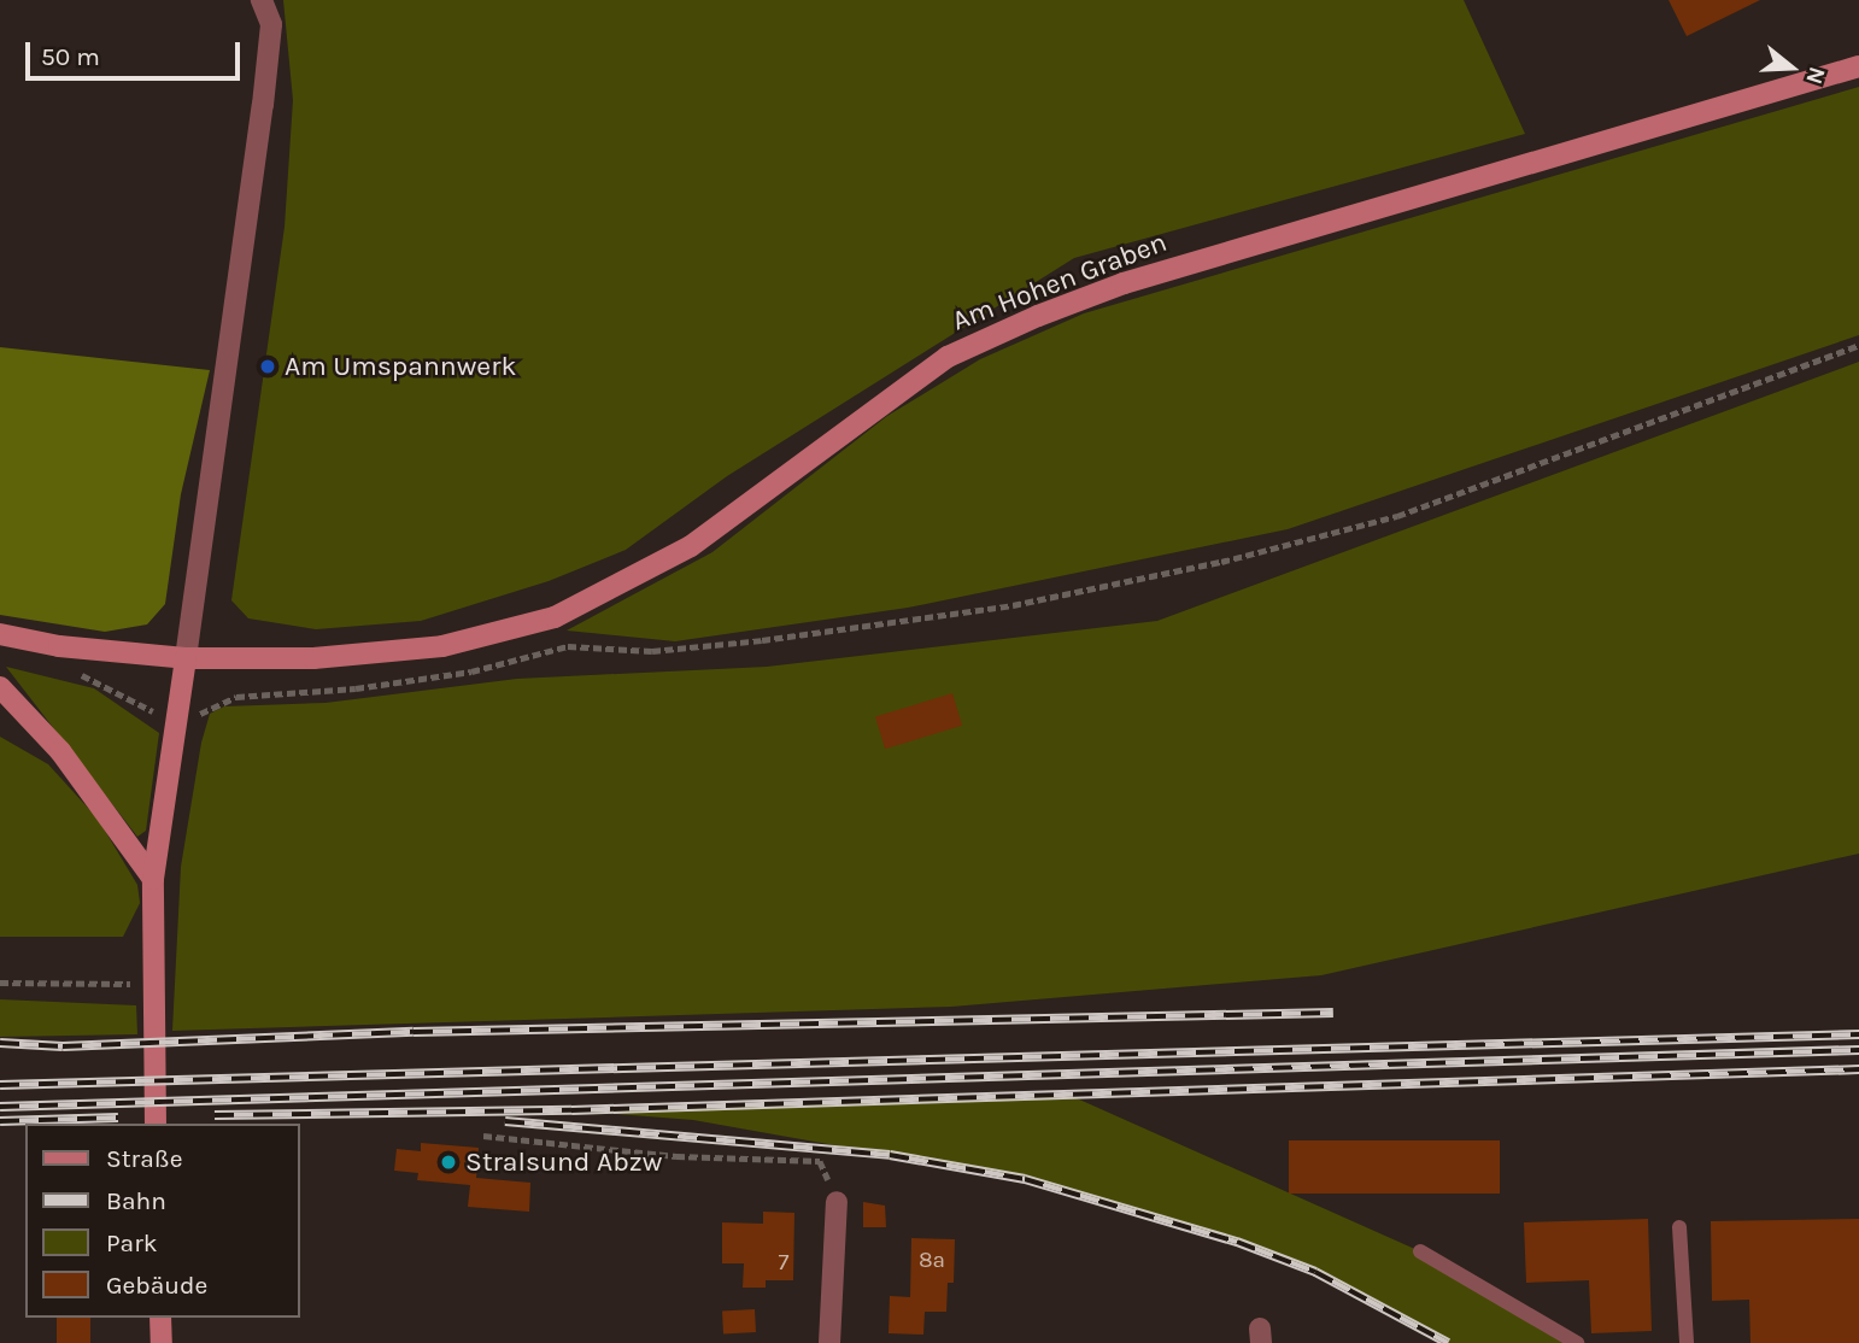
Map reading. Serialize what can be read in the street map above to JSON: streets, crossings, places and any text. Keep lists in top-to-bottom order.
{
  "streets": {
    "street": ["Am Hohen Graben"]
  },
  "places": ["Am Umspannwerk", "Stralsund Abzw"],
  "house_numbers": ["8a", "7"],
  "legend": [
    "Straße",
    "Bahn",
    "Park",
    "Gebäude"
  ],
  "scale_bar": "50 m",
  "north": "right"
}
